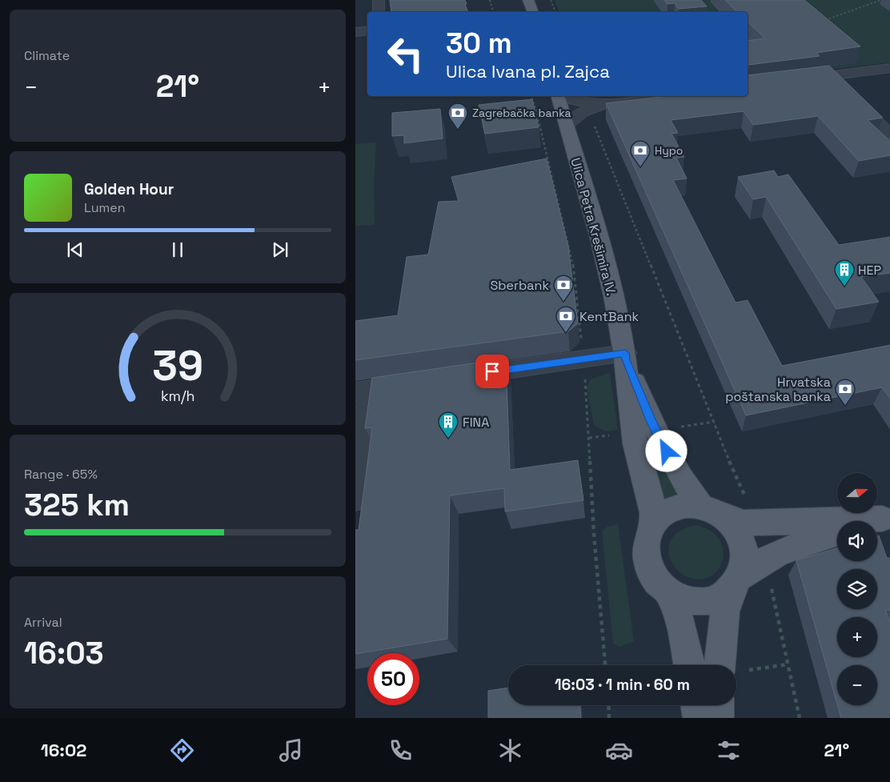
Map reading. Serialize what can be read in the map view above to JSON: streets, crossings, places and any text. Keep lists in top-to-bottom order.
{
  "streets": {
    "main road": ["Ulica Petra Krešimira IV."]
  },
  "places": {
    "bank": [
      "Zagrebačka banka",
      "Hypo",
      "Sberbank",
      "KentBank",
      "Hrvatska poštanska banka"
    ],
    "building": ["HEP", "FINA"]
  },
  "north": "right",
  "page": {
    "tile": [
      "Climate",
      ["Range · 65%", "325 km"],
      ["Arrival", "16:03"]
    ],
    "turn": ["30 m", "Ulica Ivana pl. Zajca"],
    "heat": ["−", "21°", "+"],
    "song": ["Golden Hour", "Lumen"],
    "map_buttons": ["+", "−"],
    "limit": "50",
    "trip": "16:03 · 1 min · 60 m",
    "tabs": ["16:02", "21°"],
    "gauge": ["39", "km/h"]
  }
}
